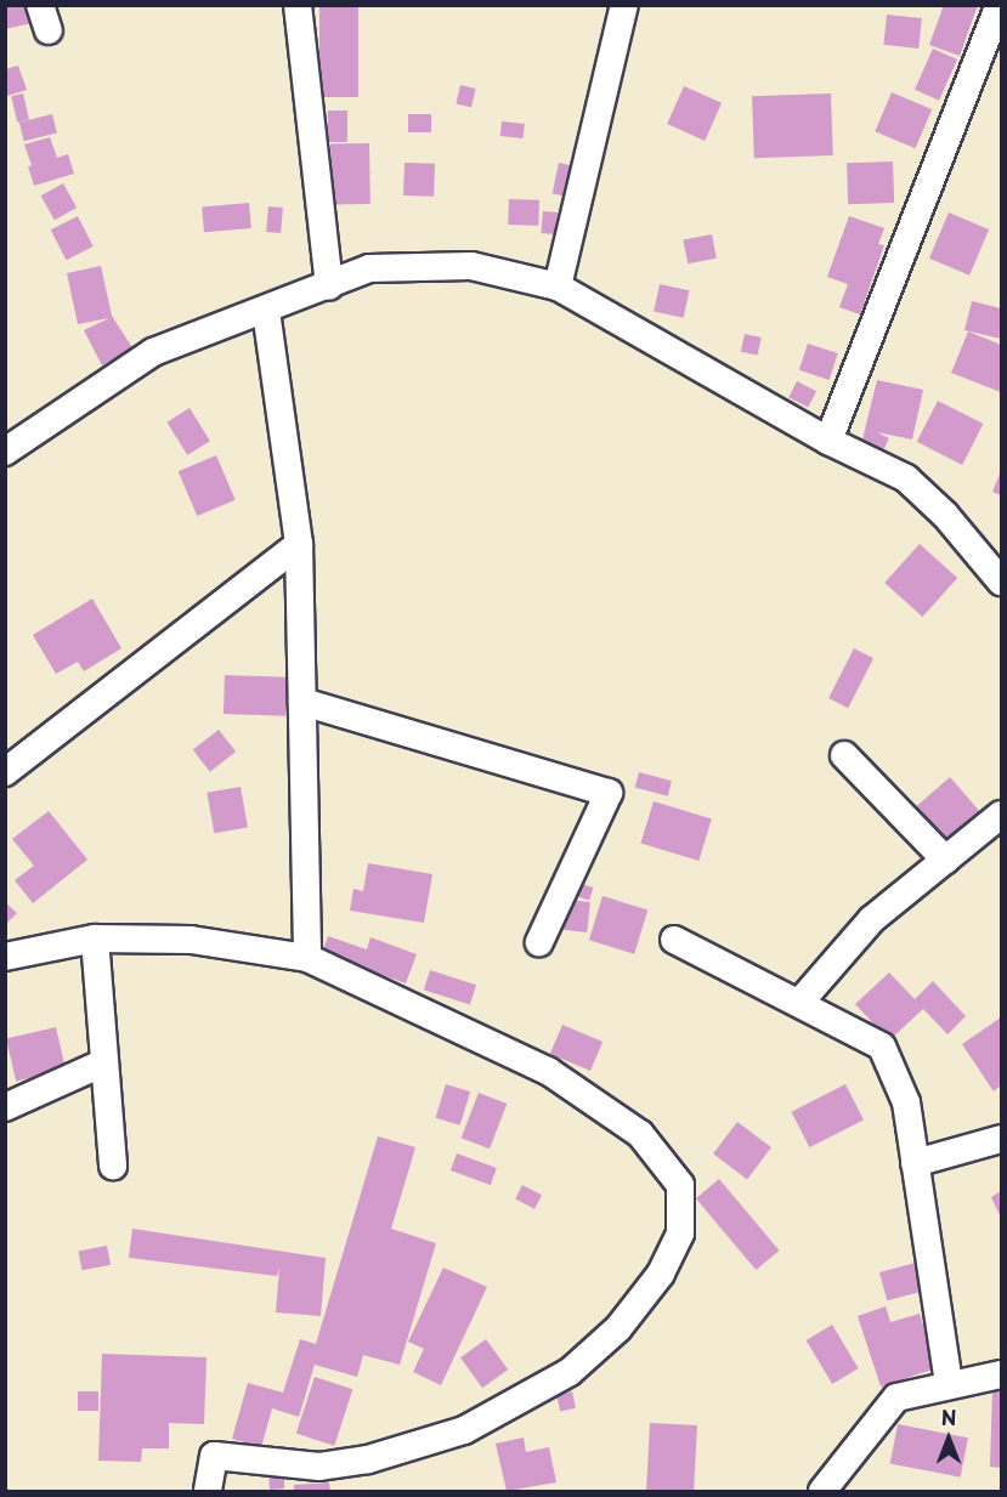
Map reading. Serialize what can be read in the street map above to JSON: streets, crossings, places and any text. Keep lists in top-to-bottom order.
{
  "north": "top"
}
